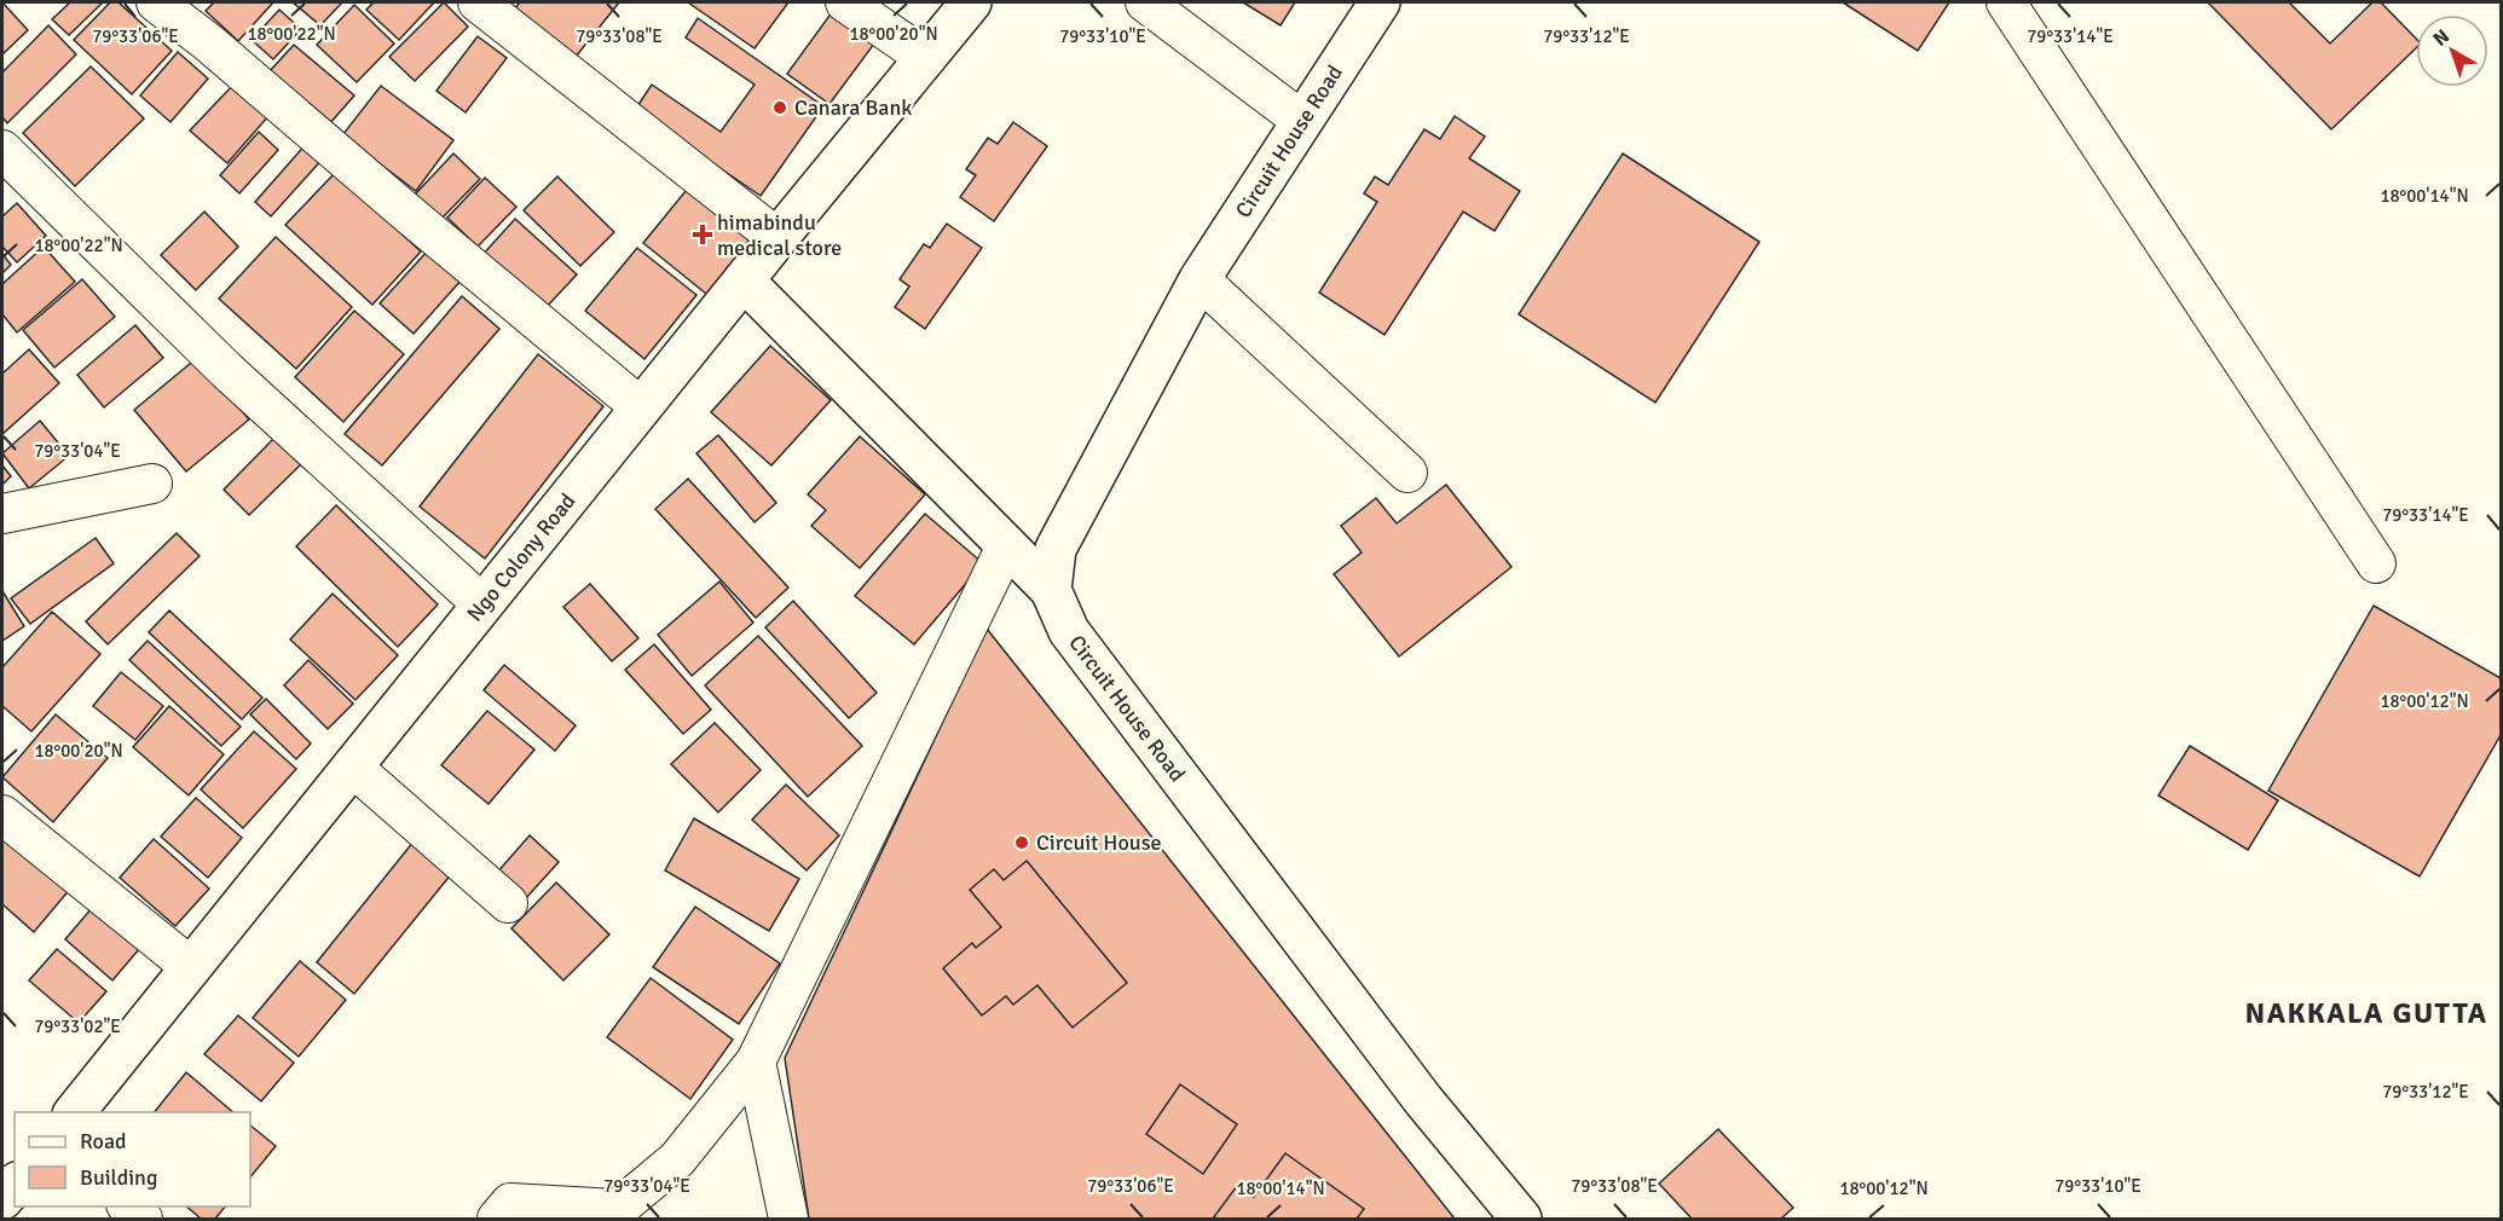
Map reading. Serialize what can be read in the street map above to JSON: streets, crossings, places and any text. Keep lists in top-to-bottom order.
{
  "streets": {
    "street": ["Circuit House Road", "Ngo Colony Road"]
  },
  "districts": ["NAKKALA GUTTA"],
  "places": {
    "other": ["Canara Bank", "Circuit House"],
    "health": ["himabindu medical store"]
  },
  "legend": ["Road", "Building"],
  "north": "top left",
  "coordinates": [
    "18°00'22\"N",
    "18°00'20\"N",
    "79°33'06\"E",
    "79°33'08\"E",
    "79°33'10\"E",
    "79°33'12\"E",
    "79°33'14\"E",
    "18°00'14\"N",
    "79°33'04\"E",
    "18°00'12\"N",
    "79°33'02\"E"
  ]
}
